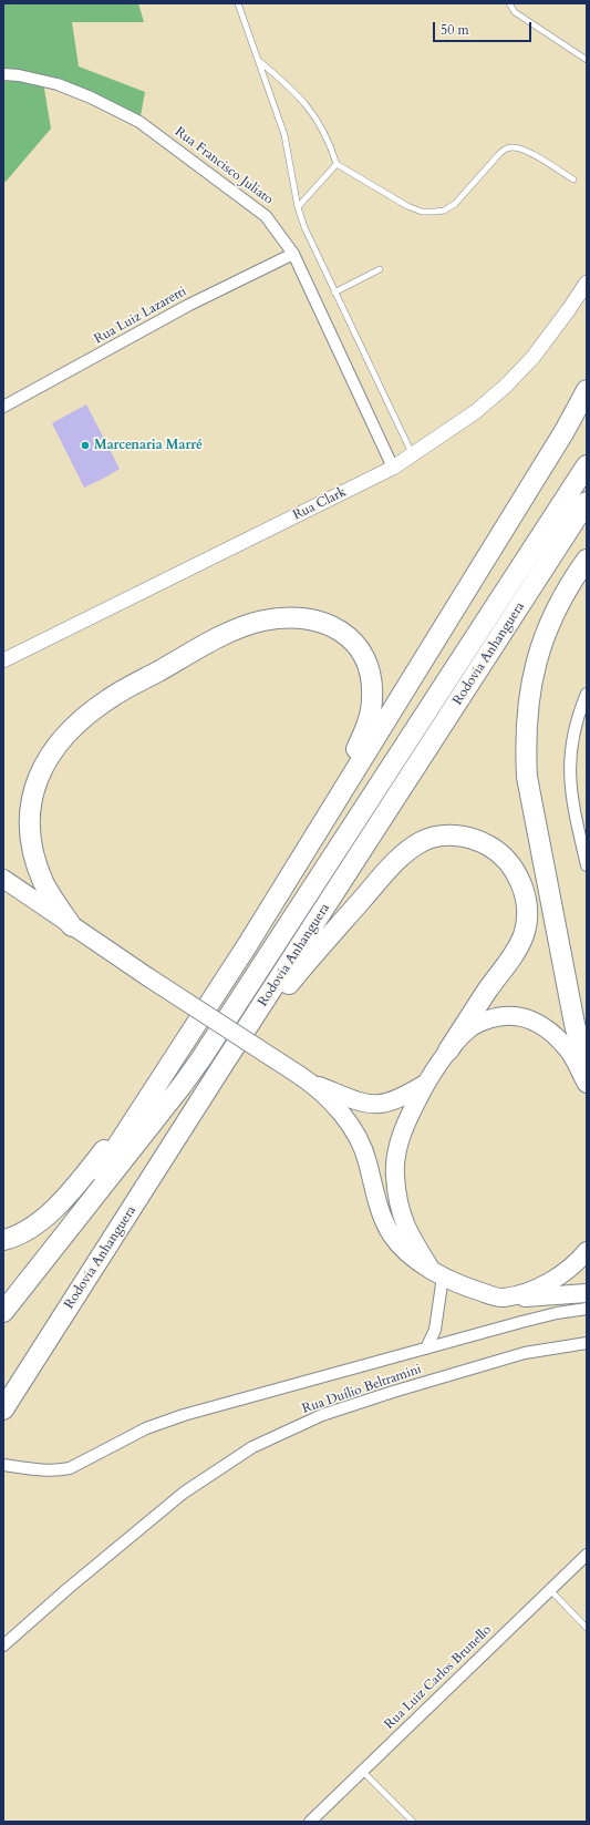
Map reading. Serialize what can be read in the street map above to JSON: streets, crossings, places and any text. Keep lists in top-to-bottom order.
{
  "streets": {
    "highway": ["Rodovia Anhanguera"],
    "street": [
      "Rua Francisco Juliato",
      "Rua Luiz Lazaretti",
      "Rua Clark",
      "Rua Duílio Beltramini",
      "Rua Luiz Carlos Brunello"
    ]
  },
  "crossings": [
    ["Rua Francisco Juliato", "Rua Luiz Lazaretti"],
    ["Rua Francisco Juliato", "Rua Clark"]
  ],
  "places": ["Marcenaria Marré"],
  "scale_bar": "50 m"
}
